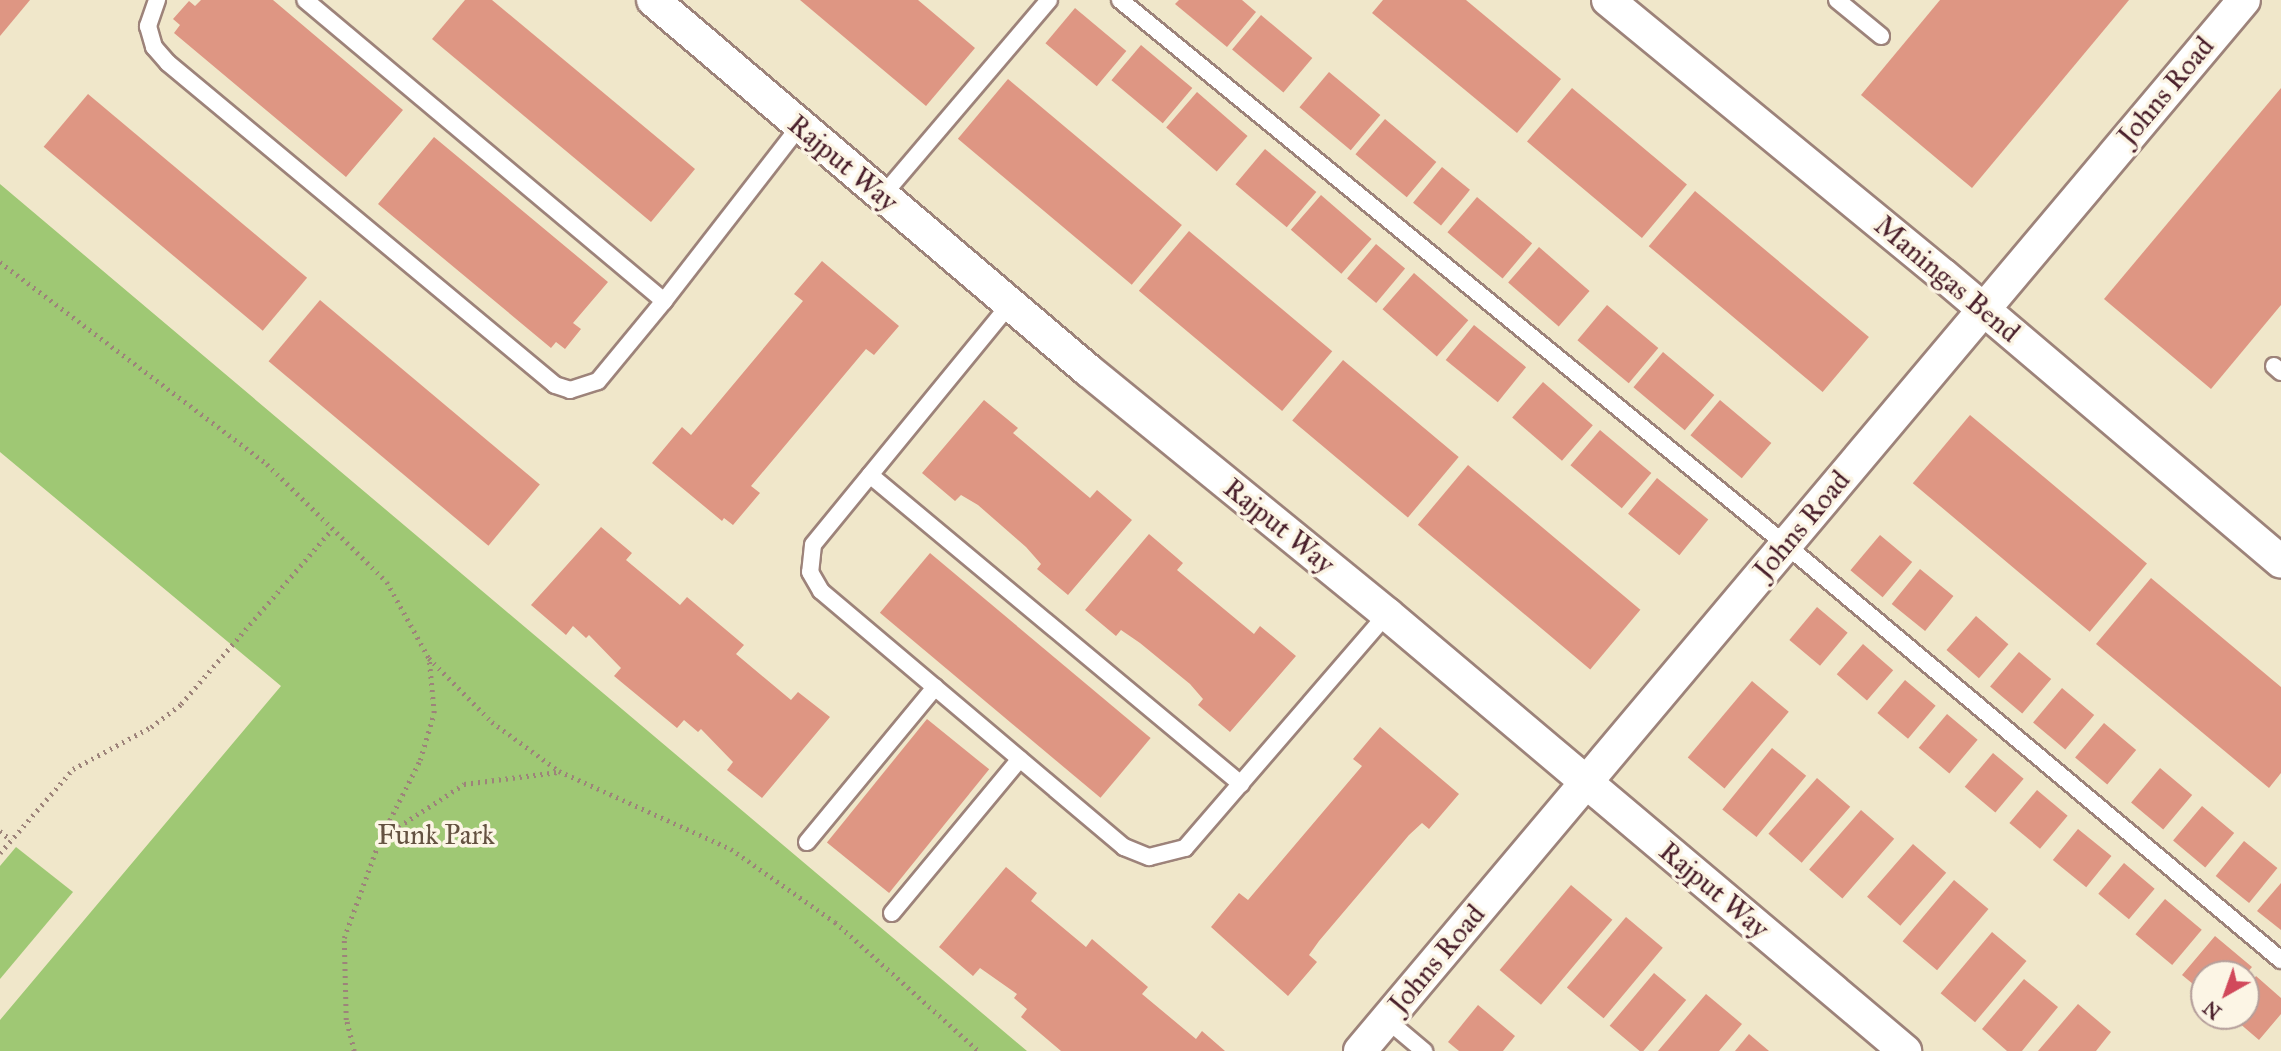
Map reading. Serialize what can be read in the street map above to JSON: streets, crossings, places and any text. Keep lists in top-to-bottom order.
{
  "streets": {
    "street": ["Johns Road", "Rajput Way", "Maningas Bend"]
  },
  "crossings": [
    ["Johns Road", "Rajput Way"],
    ["Johns Road", "Maningas Bend"]
  ],
  "parks": ["Funk Park"],
  "north": "bottom left"
}
